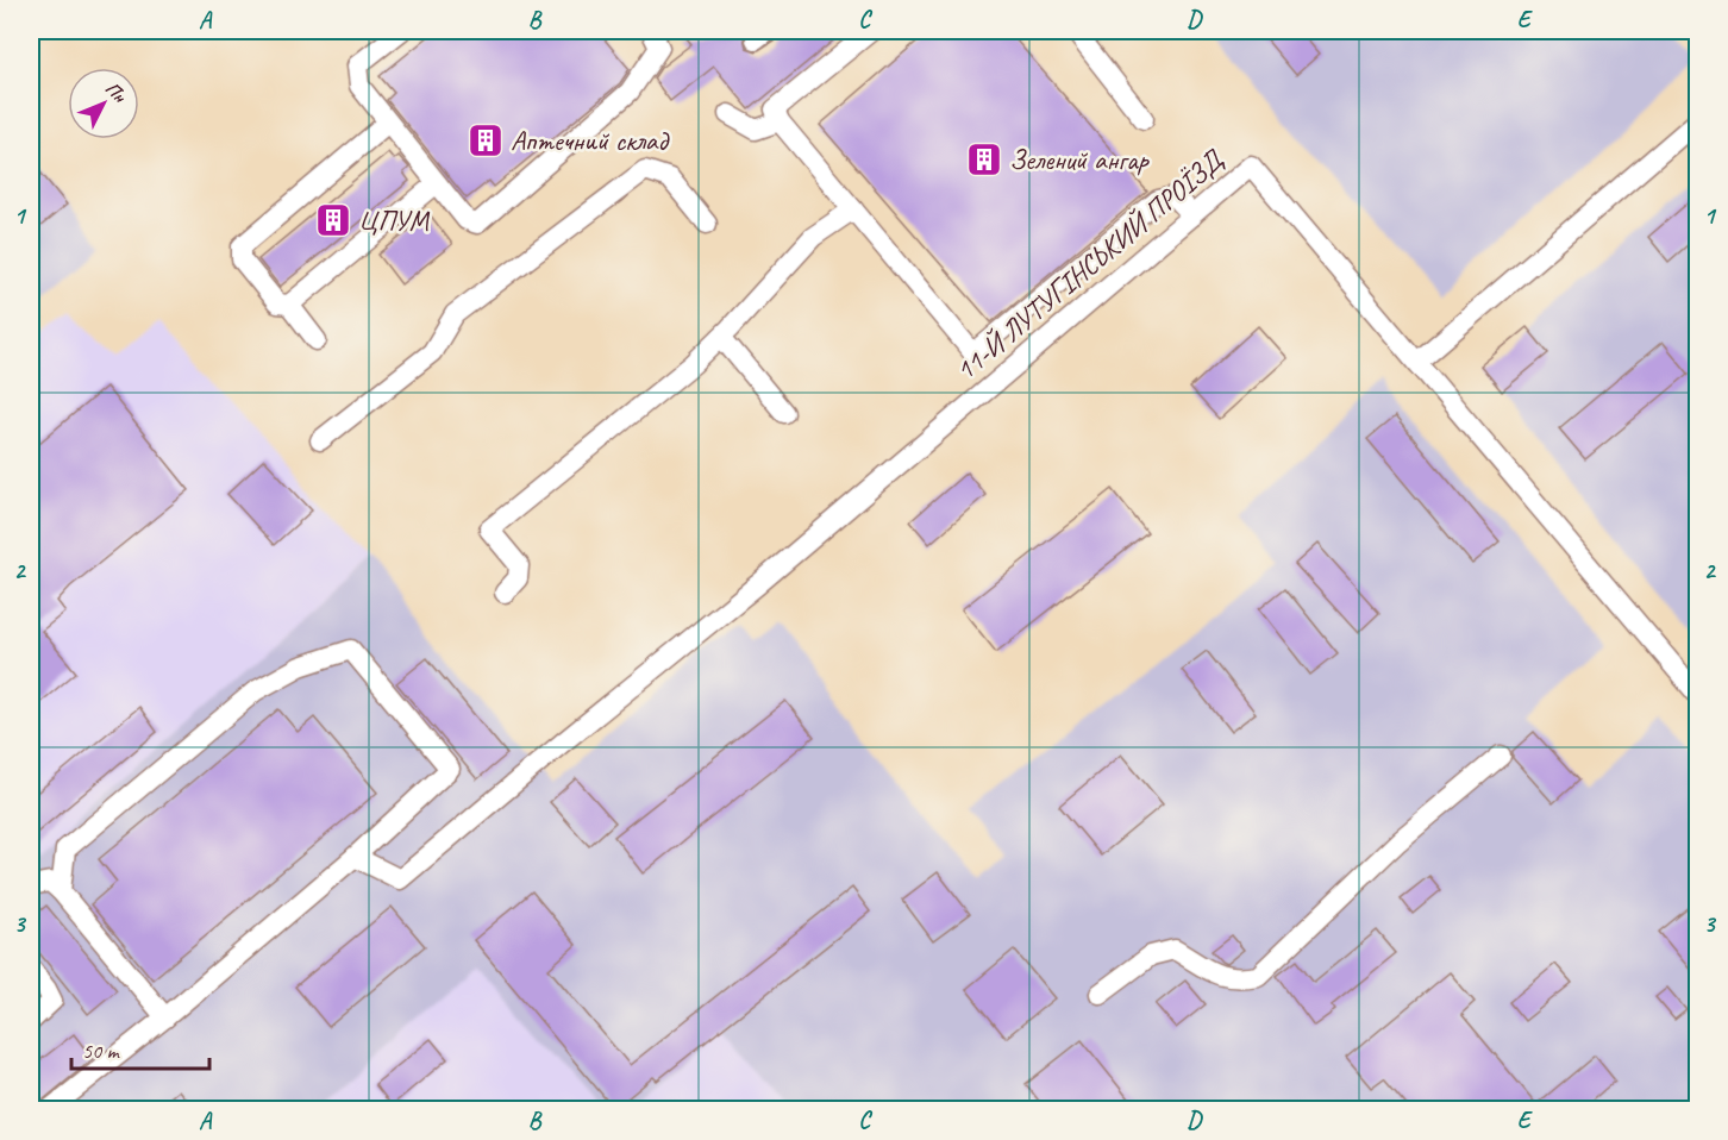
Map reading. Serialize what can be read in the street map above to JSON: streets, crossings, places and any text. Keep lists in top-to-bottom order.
{
  "streets": {
    "lane": ["11-Й ЛУТУГІНСЬКИЙ ПРОЇЗД"]
  },
  "places": {
    "building": ["Аптечний склад", "Зелений ангар", "ЦПУМ"]
  },
  "scale_bar": "50 m",
  "north": "top right",
  "grid": {
    "columns": [
      "A",
      "B",
      "C",
      "D",
      "E"
    ],
    "rows": ["1", "2", "3"]
  }
}
